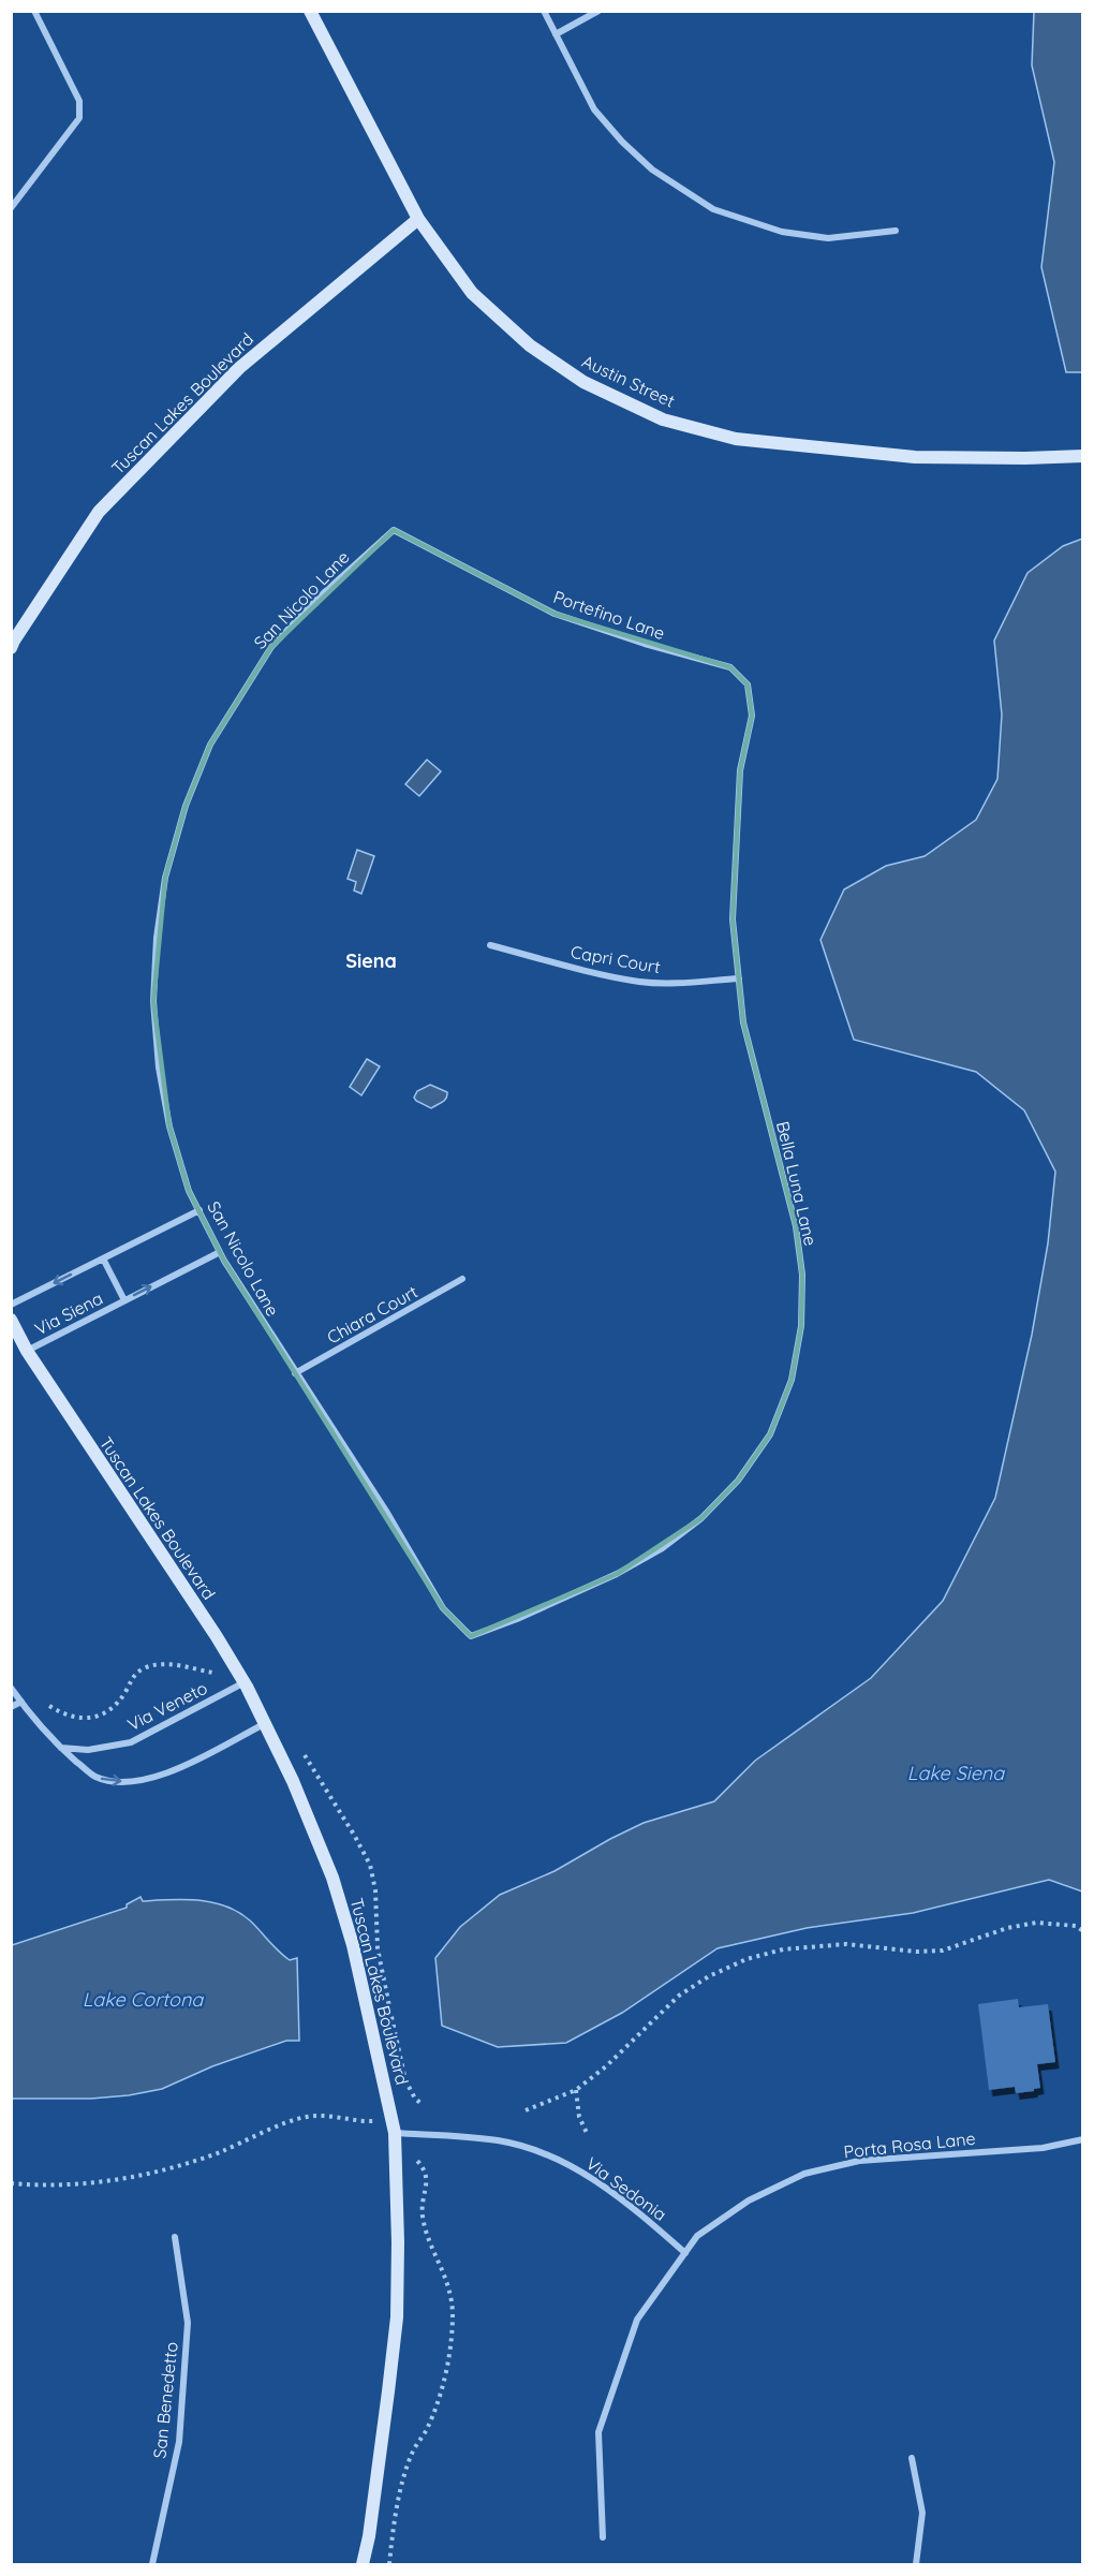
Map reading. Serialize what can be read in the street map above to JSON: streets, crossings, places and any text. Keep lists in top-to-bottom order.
{
  "streets": {
    "street": [
      "Austin Street",
      "Tuscan Lakes Boulevard",
      "San Nicolo Lane",
      "Portefino Lane",
      "Capri Court",
      "Bella Luna Lane",
      "Via Siena",
      "Chiara Court",
      "Via Veneto",
      "Porta Rosa Lane",
      "Via Sedonia",
      "San Benedetto"
    ]
  },
  "crossings": [
    ["Austin Street", "Tuscan Lakes Boulevard"],
    ["Tuscan Lakes Boulevard", "Via Siena"],
    ["Tuscan Lakes Boulevard", "Via Veneto"],
    ["Tuscan Lakes Boulevard", "Via Sedonia"],
    ["San Nicolo Lane", "Portefino Lane"],
    ["San Nicolo Lane", "Bella Luna Lane"],
    ["San Nicolo Lane", "Via Siena"],
    ["San Nicolo Lane", "Chiara Court"],
    ["Portefino Lane", "Bella Luna Lane"],
    ["Capri Court", "Bella Luna Lane"],
    ["Porta Rosa Lane", "Via Sedonia"]
  ],
  "districts": ["Siena"],
  "water": ["Lake Siena", "Lake Cortona"]
}
